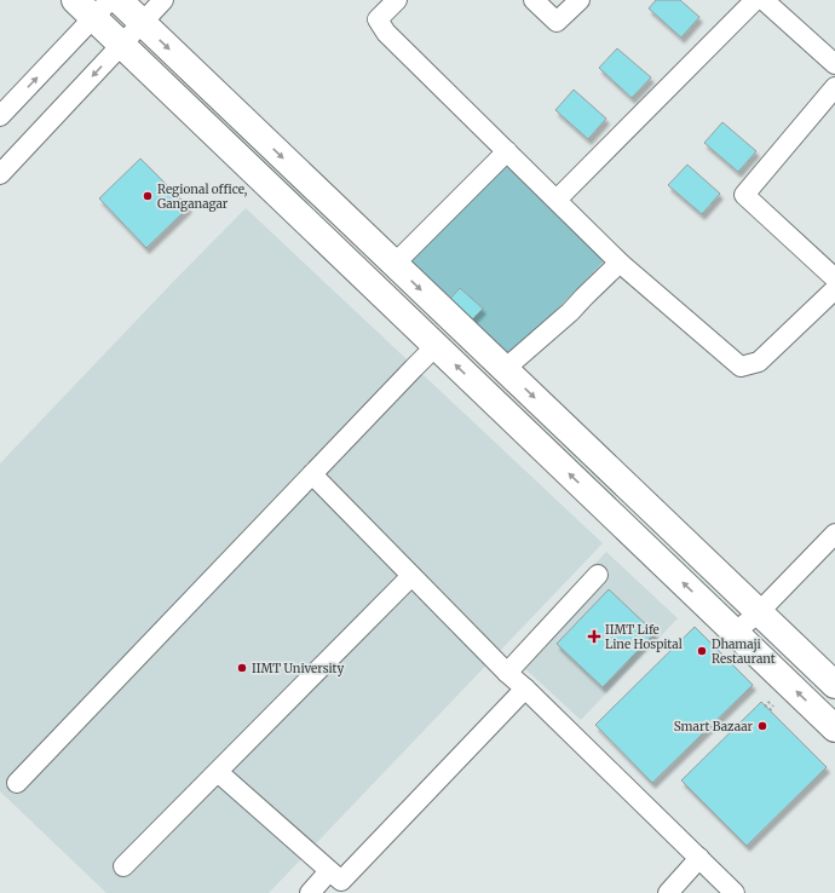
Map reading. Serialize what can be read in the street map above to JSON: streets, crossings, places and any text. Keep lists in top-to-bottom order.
{
  "places": {
    "other": [
      "Regional office, Ganganagar",
      "Dhamaji Restaurant",
      "IIMT University",
      "Smart Bazaar"
    ],
    "health": ["IIMT Life Line Hospital"]
  }
}
